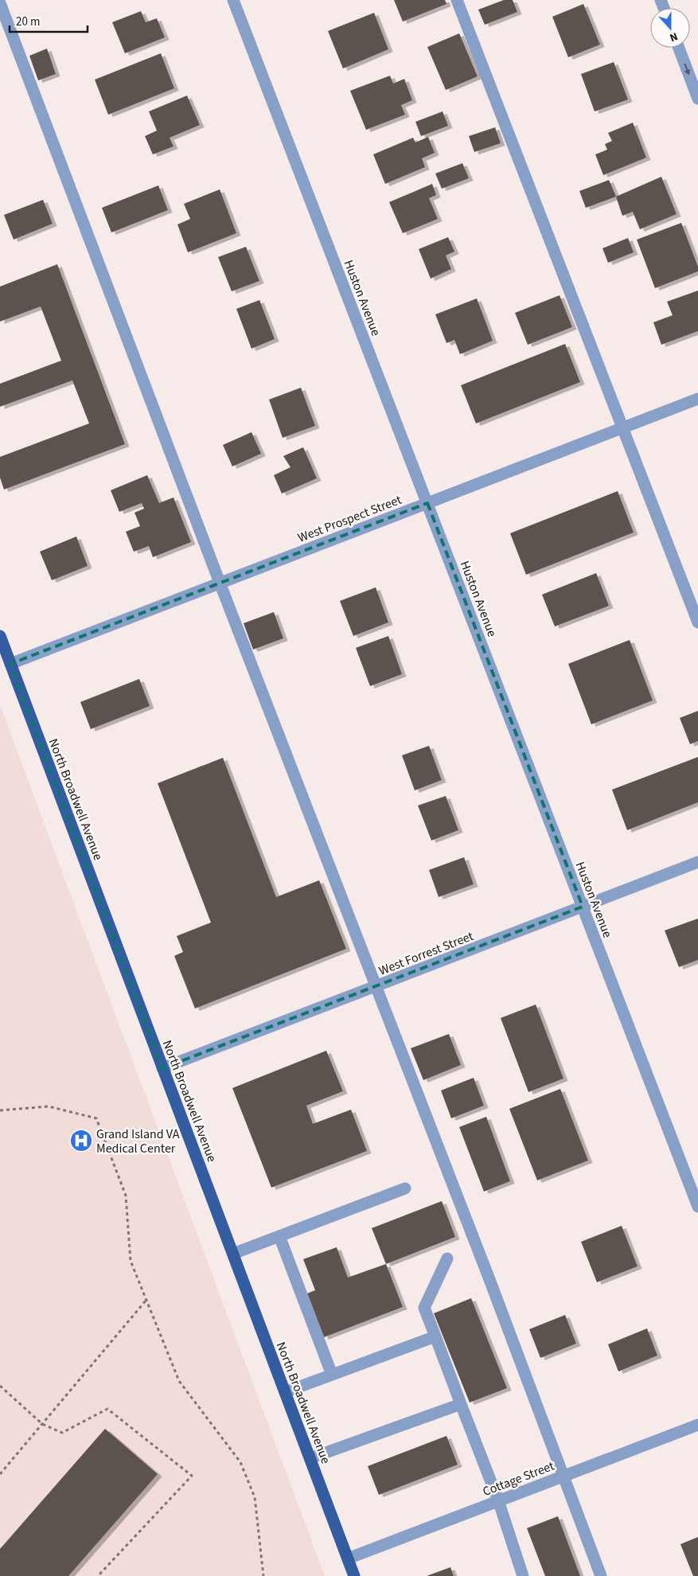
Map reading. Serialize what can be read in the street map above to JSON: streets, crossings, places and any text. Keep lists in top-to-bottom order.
{
  "streets": {
    "main road": ["North Broadwell Avenue"],
    "street": [
      "Huston Avenue",
      "West Prospect Street",
      "West Forrest Street",
      "Cottage Street"
    ]
  },
  "crossings": [
    ["Huston Avenue", "West Prospect Street"],
    ["Huston Avenue", "West Forrest Street"],
    ["West Prospect Street", "North Broadwell Avenue"],
    ["North Broadwell Avenue", "West Forrest Street"],
    ["North Broadwell Avenue", "Cottage Street"]
  ],
  "places": {
    "hospital": ["Grand Island VA Medical Center"]
  },
  "scale_bar": "20 m",
  "north": "bottom"
}
